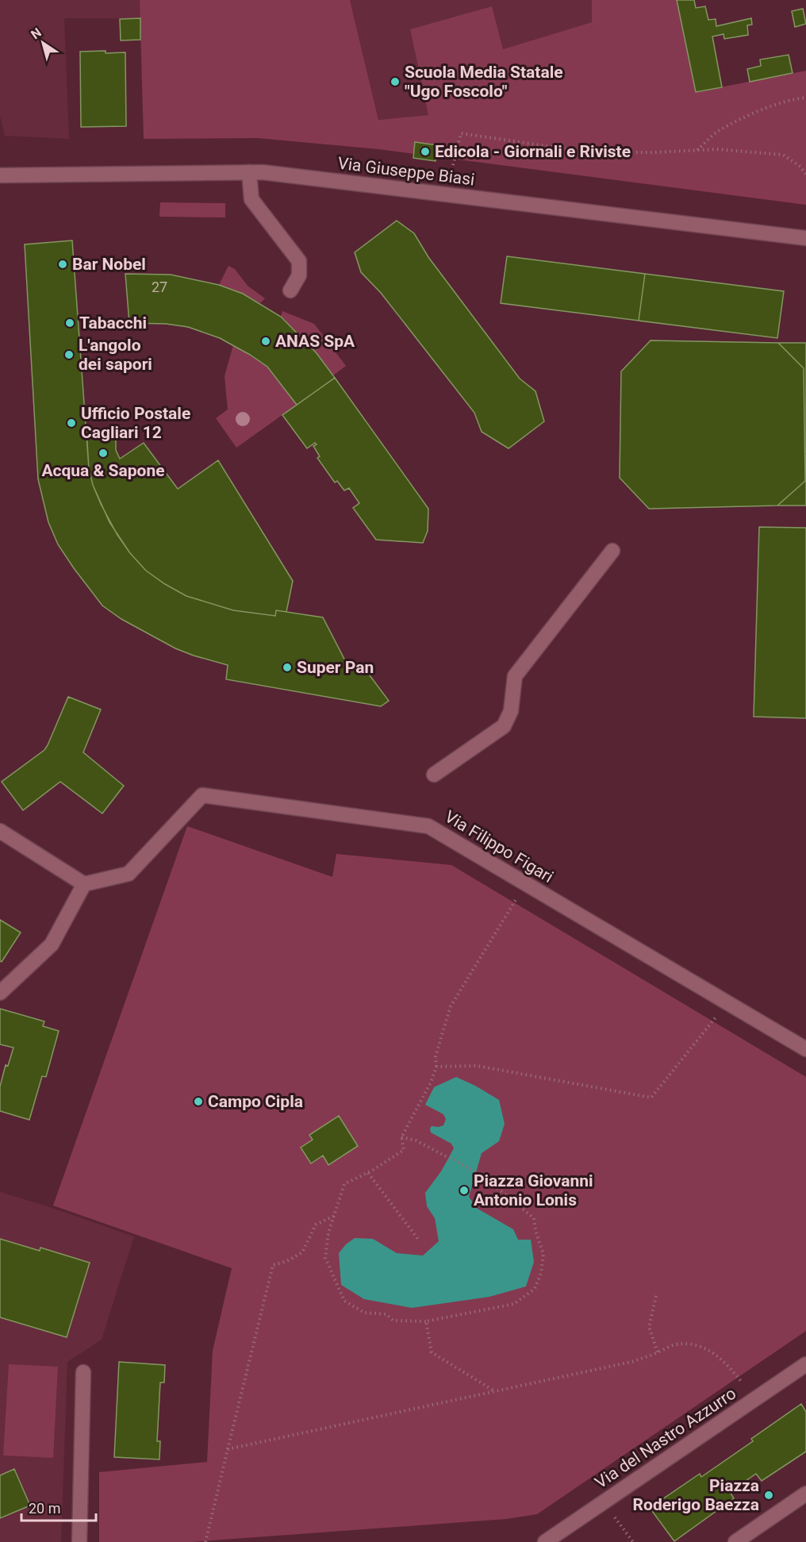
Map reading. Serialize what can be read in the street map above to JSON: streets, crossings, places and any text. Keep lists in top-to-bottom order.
{
  "streets": {
    "street": ["Via Giuseppe Biasi", "Via Filippo Figari", "Via del Nastro Azzurro"]
  },
  "places": [
    "Scuola Media Statale \"Ugo Foscolo\"",
    "Edicola - Giornali e Riviste",
    "Bar Nobel",
    "Tabacchi",
    "ANAS SpA",
    "L'angolo dei sapori",
    "Ufficio Postale Cagliari 12",
    "Acqua & Sapone",
    "Super Pan",
    "Campo Cipla",
    "Piazza Giovanni Antonio Lonis",
    "Piazza Roderigo Baezza"
  ],
  "house_numbers": ["27"],
  "scale_bar": "20 m",
  "north": "top left"
}
